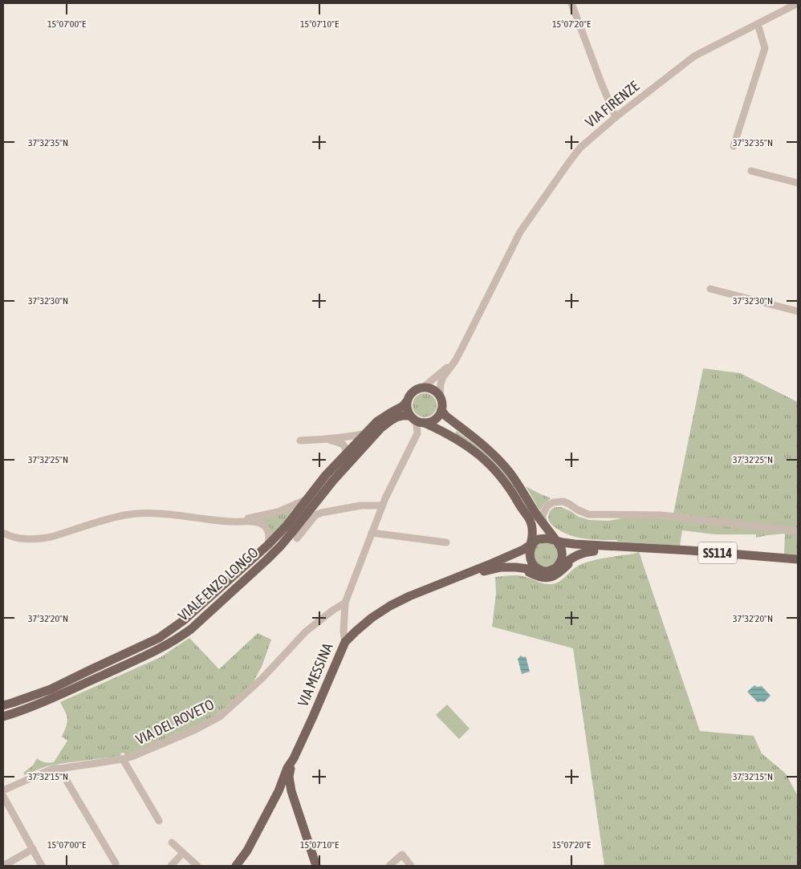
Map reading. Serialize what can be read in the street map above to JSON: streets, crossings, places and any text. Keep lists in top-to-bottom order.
{
  "streets": {
    "main road": ["SS114", "VIALE ENZO LONGO", "VIA MESSINA"],
    "street": ["VIA FIRENZE", "VIA DEL ROVETO"]
  },
  "crossings": [
    ["VIALE ENZO LONGO", "VIA MESSINA"],
    ["VIA MESSINA", "VIA DEL ROVETO"]
  ],
  "coordinates": [
    "15°07'00\"E",
    "15°07'10\"E",
    "15°07'20\"E",
    "37°32'35\"N",
    "37°32'30\"N",
    "37°32'25\"N",
    "37°32'20\"N",
    "37°32'15\"N"
  ]
}
